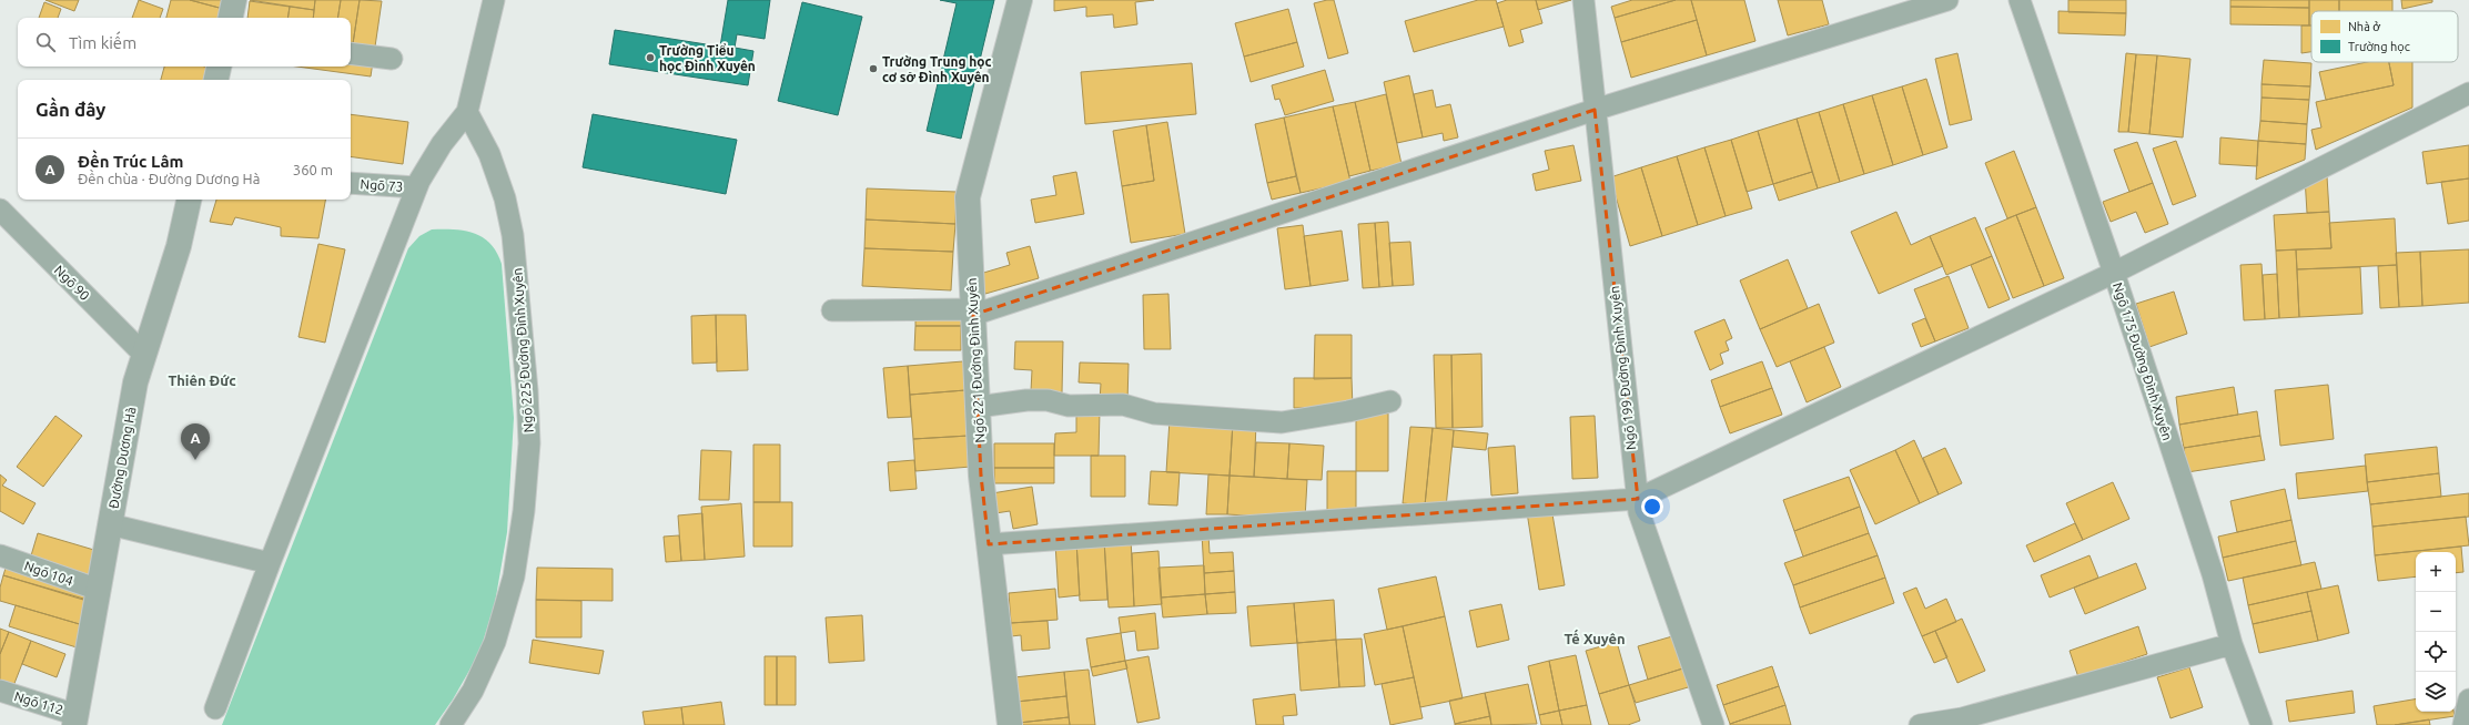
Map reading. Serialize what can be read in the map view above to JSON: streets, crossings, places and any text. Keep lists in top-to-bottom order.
{
  "streets": {
    "street": [
      "Ngõ 73",
      "Ngõ 90",
      "Ngõ 225 Đường Đình Xuyên",
      "Ngõ 221 Đường Đình Xuyên",
      "Ngõ 175 Đường Đình Xuyên",
      "Ngõ 199 Đường Đình Xuyên",
      "Đường Dương Hà",
      "Ngõ 104",
      "Ngõ 112"
    ]
  },
  "crossings": [
    ["Ngõ 90", "Đường Dương Hà"],
    ["Đường Dương Hà", "Ngõ 104"],
    ["Đường Dương Hà", "Ngõ 112"]
  ],
  "districts": ["Thiên Đức", "Tế Xuyên"],
  "places": ["Trường Tiểu học Đình Xuyên", "Trường Trung học cơ sở Đình Xuyên"],
  "legend": ["Nhà ở", "Trường học"],
  "page": {
    "search": "Tìm kiếm",
    "heading": "Gần đây",
    "list": [
      {
        "mark": "A",
        "name": "Đền Trúc Lâm",
        "note": "Đền chùa · Đường Dương Hà",
        "value": "360 m"
      }
    ],
    "pins": "A",
    "map_buttons": ["+", "−"]
  }
}
